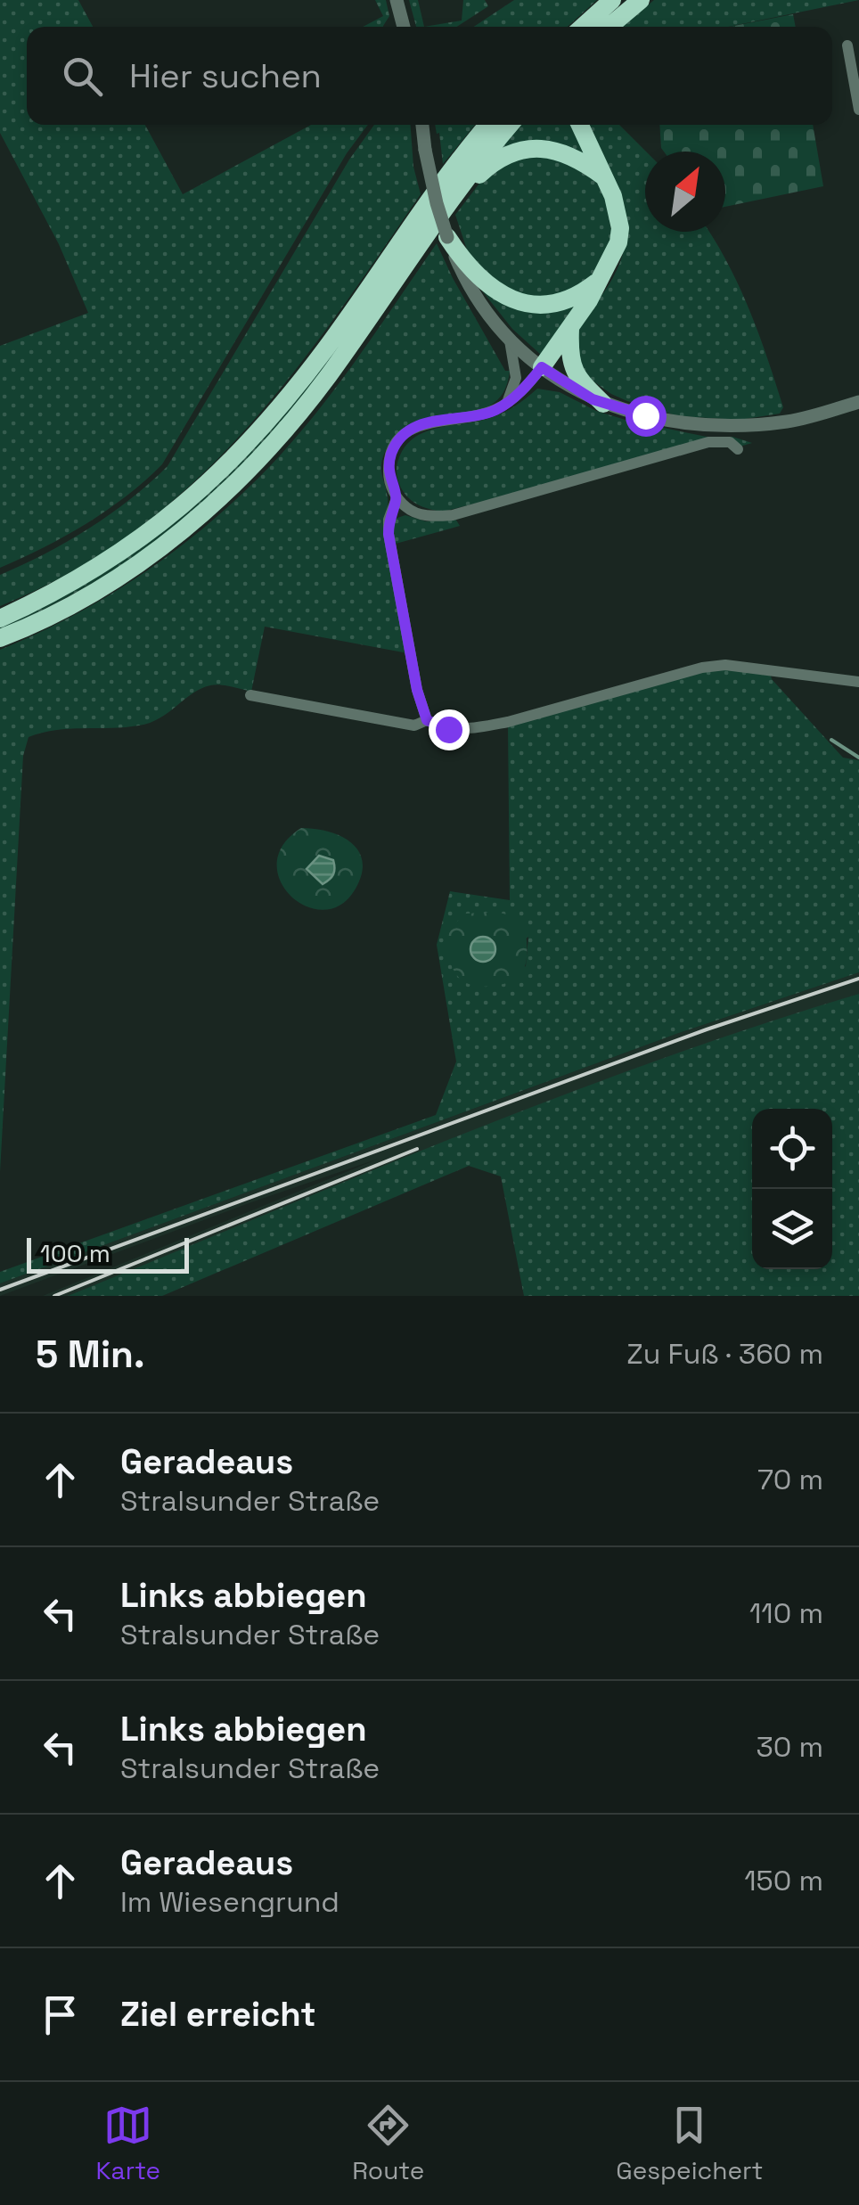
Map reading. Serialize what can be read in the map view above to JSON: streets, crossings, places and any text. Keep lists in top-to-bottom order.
{
  "scale_bar": "100 m",
  "north": "top right",
  "page": {
    "search": "Hier suchen",
    "scale": "100 m",
    "heading": ["5 Min.", "Zu Fuß · 360 m"],
    "list": [
      ["Geradeaus", "Stralsunder Straße", "70 m"],
      ["Links abbiegen", "Stralsunder Straße", "110 m"],
      ["Links abbiegen", "Stralsunder Straße", "30 m"],
      ["Geradeaus", "Im Wiesengrund", "150 m"],
      "Ziel erreicht"
    ],
    "nav": ["Karte", "Route", "Gespeichert"]
  }
}
